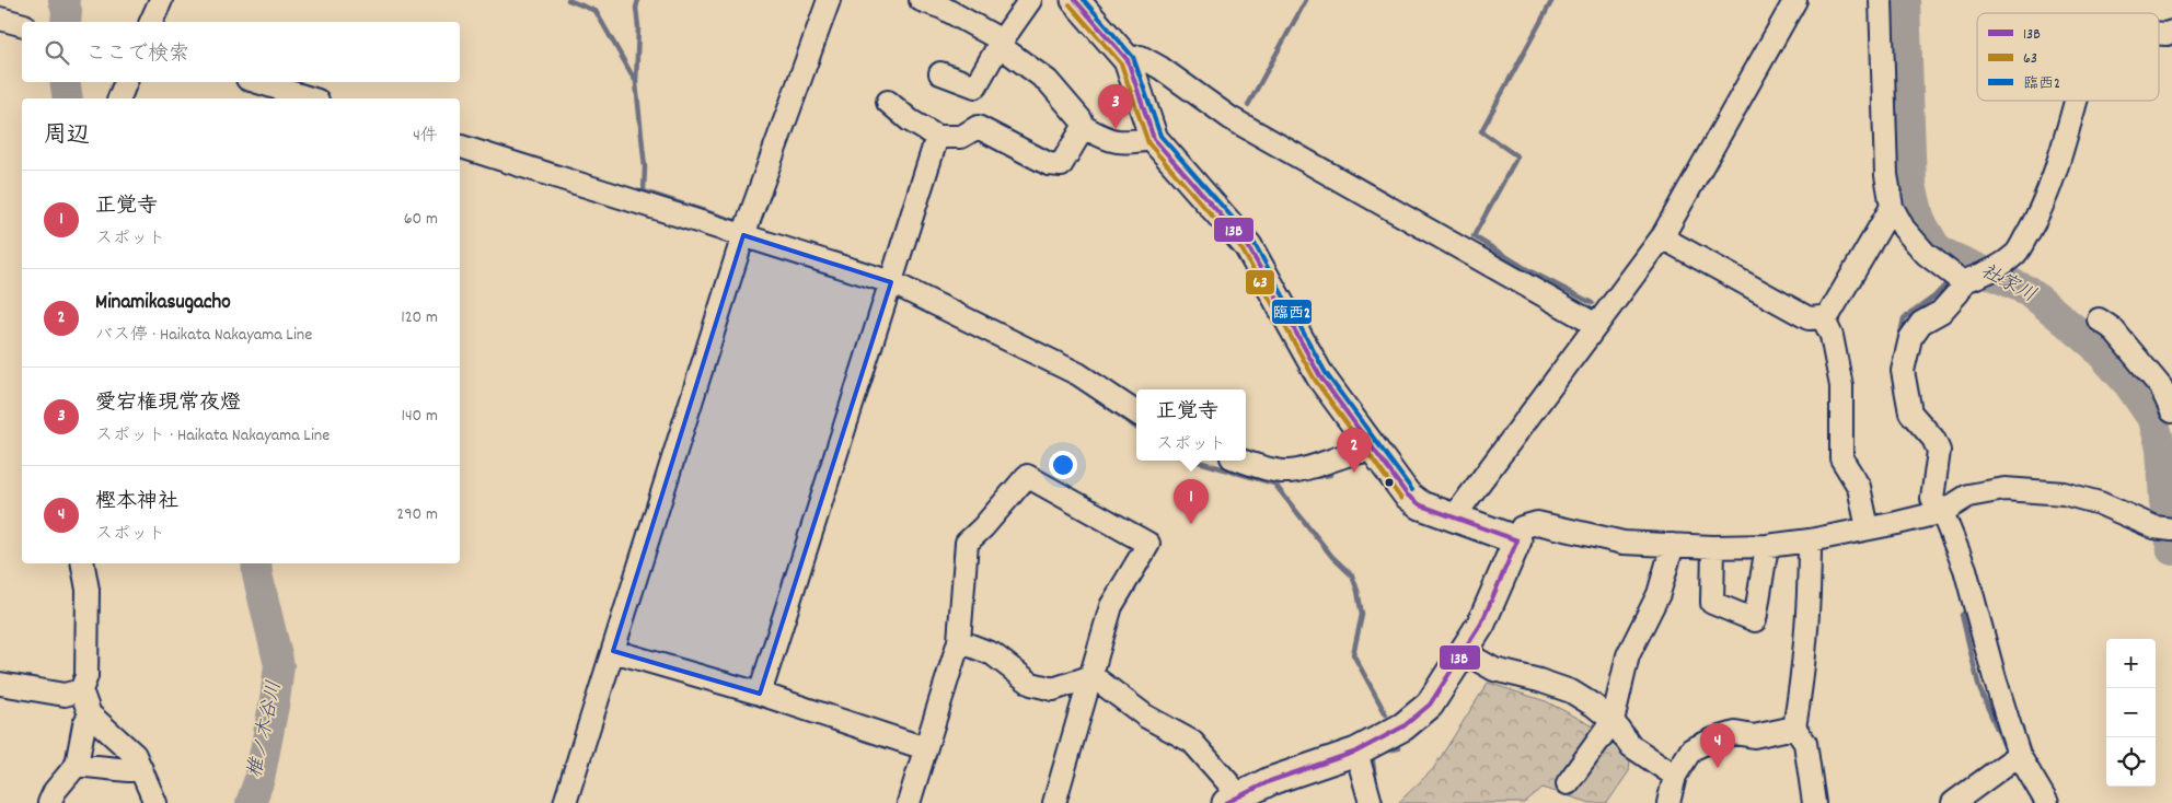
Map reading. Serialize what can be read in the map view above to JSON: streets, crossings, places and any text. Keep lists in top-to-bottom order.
{
  "water": ["社家川", "椎ノ木谷川"],
  "lines": ["transit line 13B", "transit line 臨西2", "transit line 63"],
  "legend": ["13B", "63", "臨西2"],
  "page": {
    "search": "ここで検索",
    "pins": [
      "3",
      "2",
      "1",
      "4"
    ],
    "heading": ["周辺", "4件"],
    "list": [
      {
        "mark": "1",
        "name": "正覚寺",
        "note": "スポット",
        "value": "60 m"
      },
      {
        "mark": "2",
        "name": "Minamikasugacho",
        "note": "バス停 · Haikata Nakayama Line",
        "value": "120 m"
      },
      {
        "mark": "3",
        "name": "愛宕権現常夜燈",
        "note": "スポット · Haikata Nakayama Line",
        "value": "140 m"
      },
      {
        "mark": "4",
        "name": "樫本神社",
        "note": "スポット",
        "value": "290 m"
      }
    ],
    "popup": ["正覚寺", "スポット"],
    "map_buttons": ["+", "−"]
  }
}
